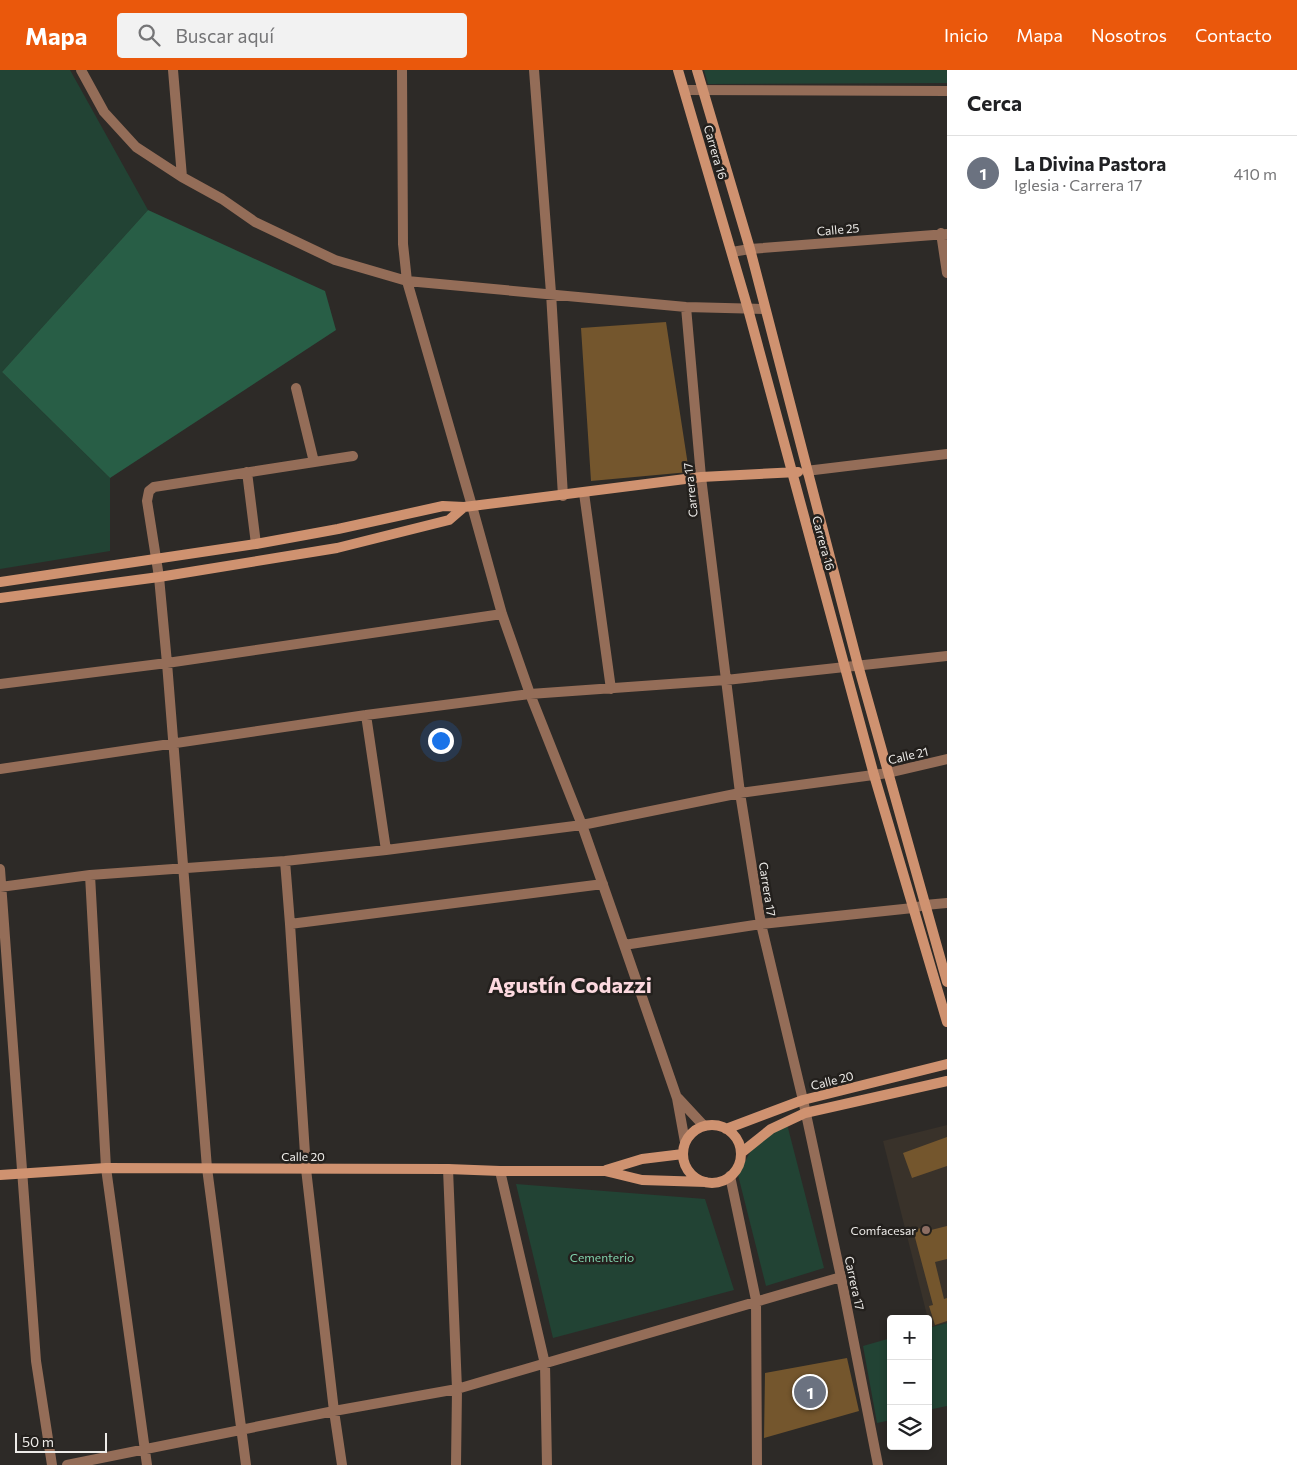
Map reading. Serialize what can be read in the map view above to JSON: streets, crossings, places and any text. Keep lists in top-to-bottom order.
{
  "streets": {
    "street": [
      "Carrera 16",
      "Calle 25",
      "Carrera 17",
      "Calle 21",
      "Calle 20"
    ]
  },
  "crossings": [
    ["Carrera 16", "Calle 25"],
    ["Carrera 16", "Calle 21"],
    ["Carrera 17", "Calle 21"],
    ["Carrera 17", "Calle 20"]
  ],
  "districts": ["Agustín Codazzi"],
  "parks": ["Cementerio"],
  "places": ["Comfacesar"],
  "scale_bar": "50 m",
  "page": {
    "header": "Mapa",
    "search": "Buscar aquí",
    "nav": [
      "Inicio",
      "Mapa",
      "Nosotros",
      "Contacto"
    ],
    "heading": "Cerca",
    "list": [
      {
        "mark": "1",
        "name": "La Divina Pastora",
        "note": "Iglesia · Carrera 17",
        "value": "410 m"
      }
    ],
    "map_buttons": ["+", "−"],
    "pins": "1",
    "scale": "50 m"
  }
}
